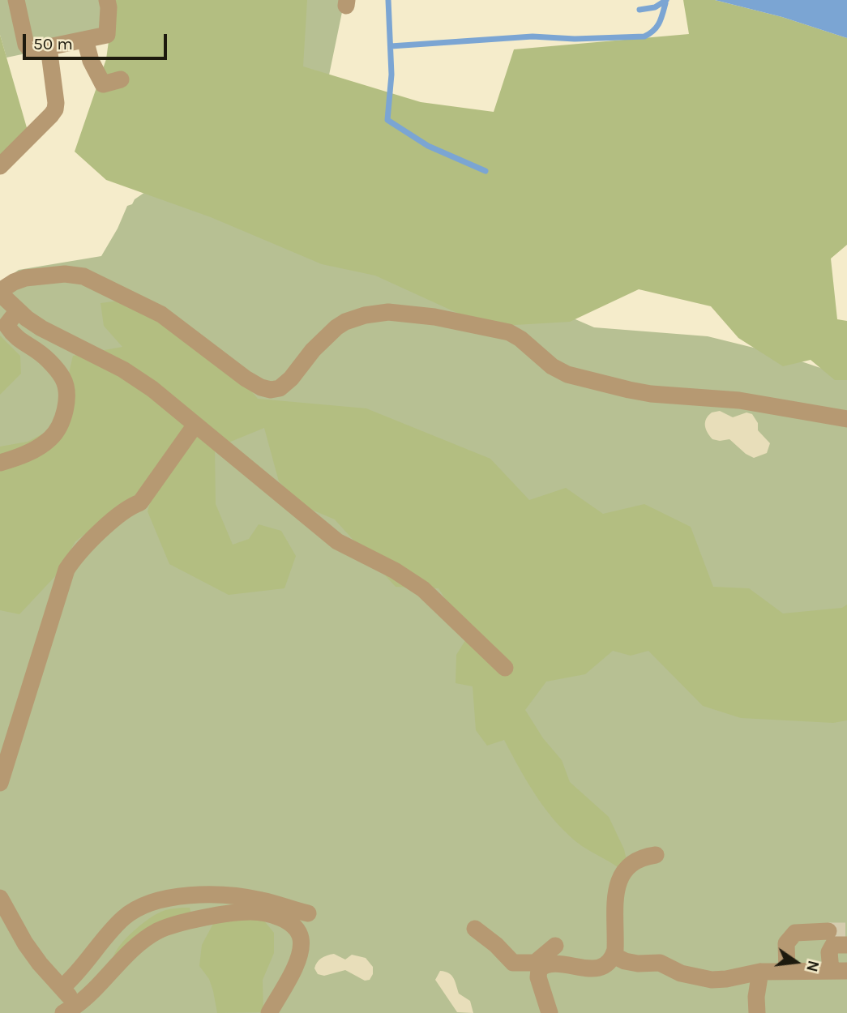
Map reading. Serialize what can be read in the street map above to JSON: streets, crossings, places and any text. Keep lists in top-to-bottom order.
{
  "scale_bar": "50 m",
  "north": "right"
}
